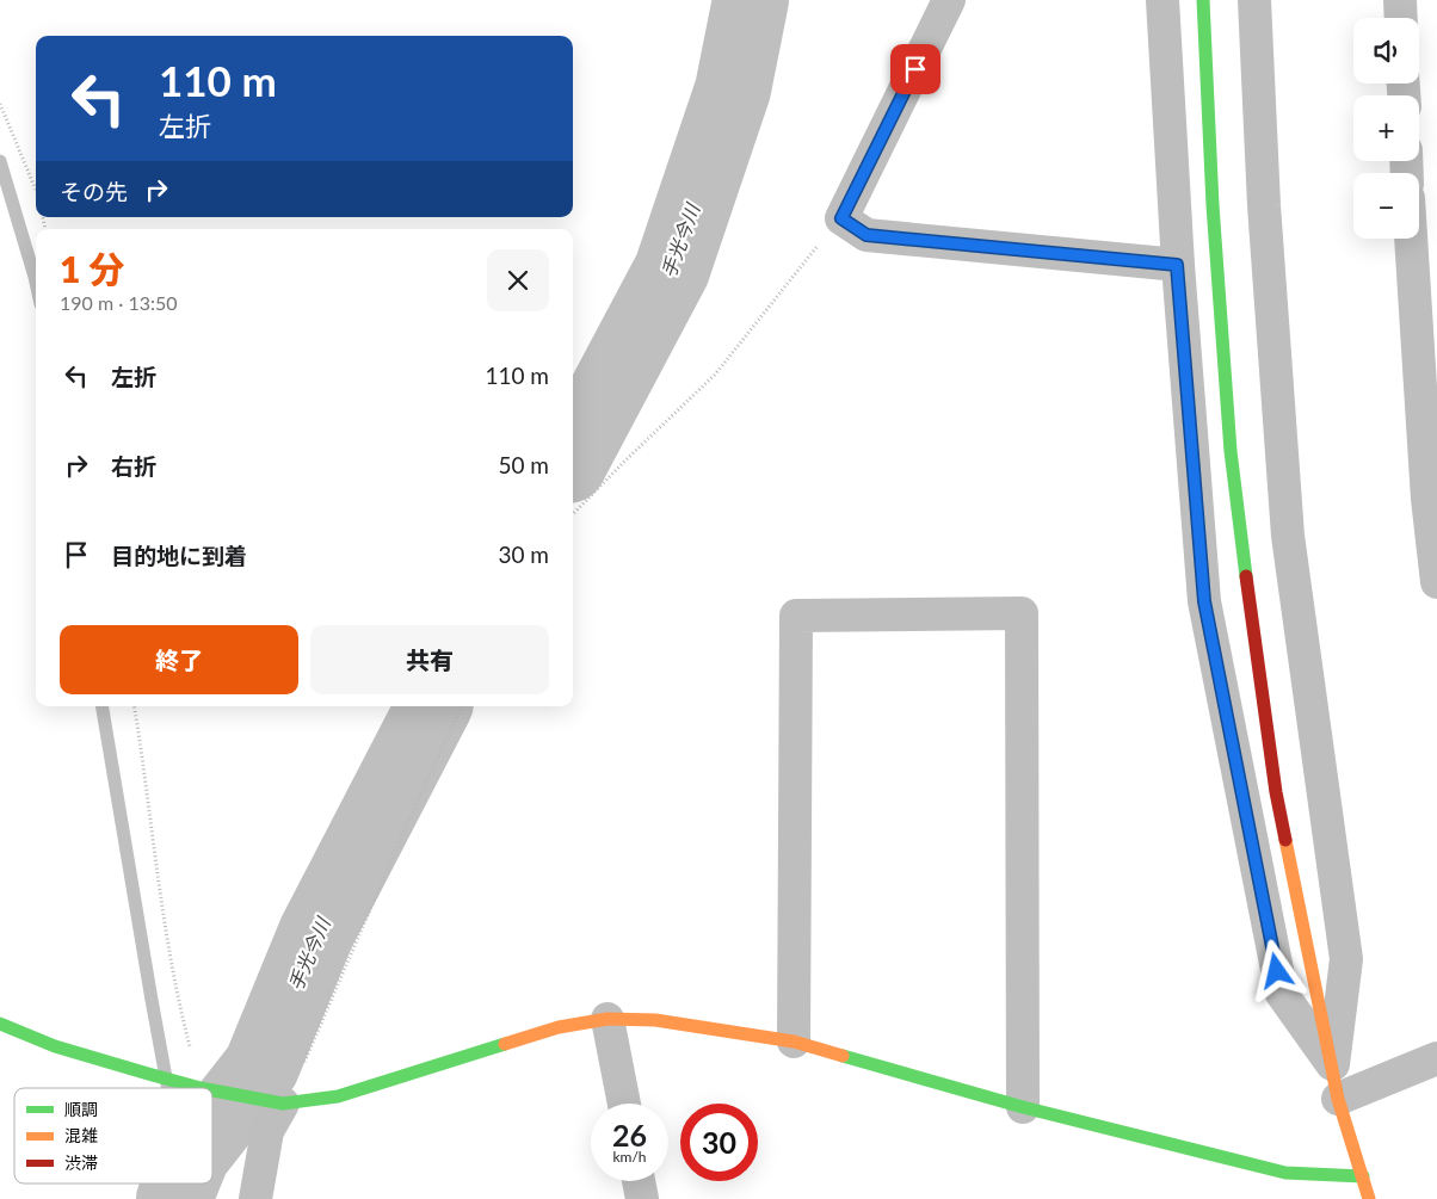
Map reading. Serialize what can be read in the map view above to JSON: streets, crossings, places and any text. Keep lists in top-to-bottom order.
{
  "water": ["手光今川"],
  "legend": ["順調", "混雑", "渋滞"],
  "page": {
    "map_buttons": ["+", "−"],
    "turn": ["110 m", "左折"],
    "then": "その先",
    "heading": ["1 分", "190 m · 13:50"],
    "list": [
      {
        "name": "左折",
        "value": "110 m"
      },
      {
        "name": "右折",
        "value": "50 m"
      },
      {
        "name": "目的地に到着",
        "value": "30 m"
      }
    ],
    "buttons": ["終了", "共有"],
    "speed": "26 km/h",
    "limit": "30"
  }
}
